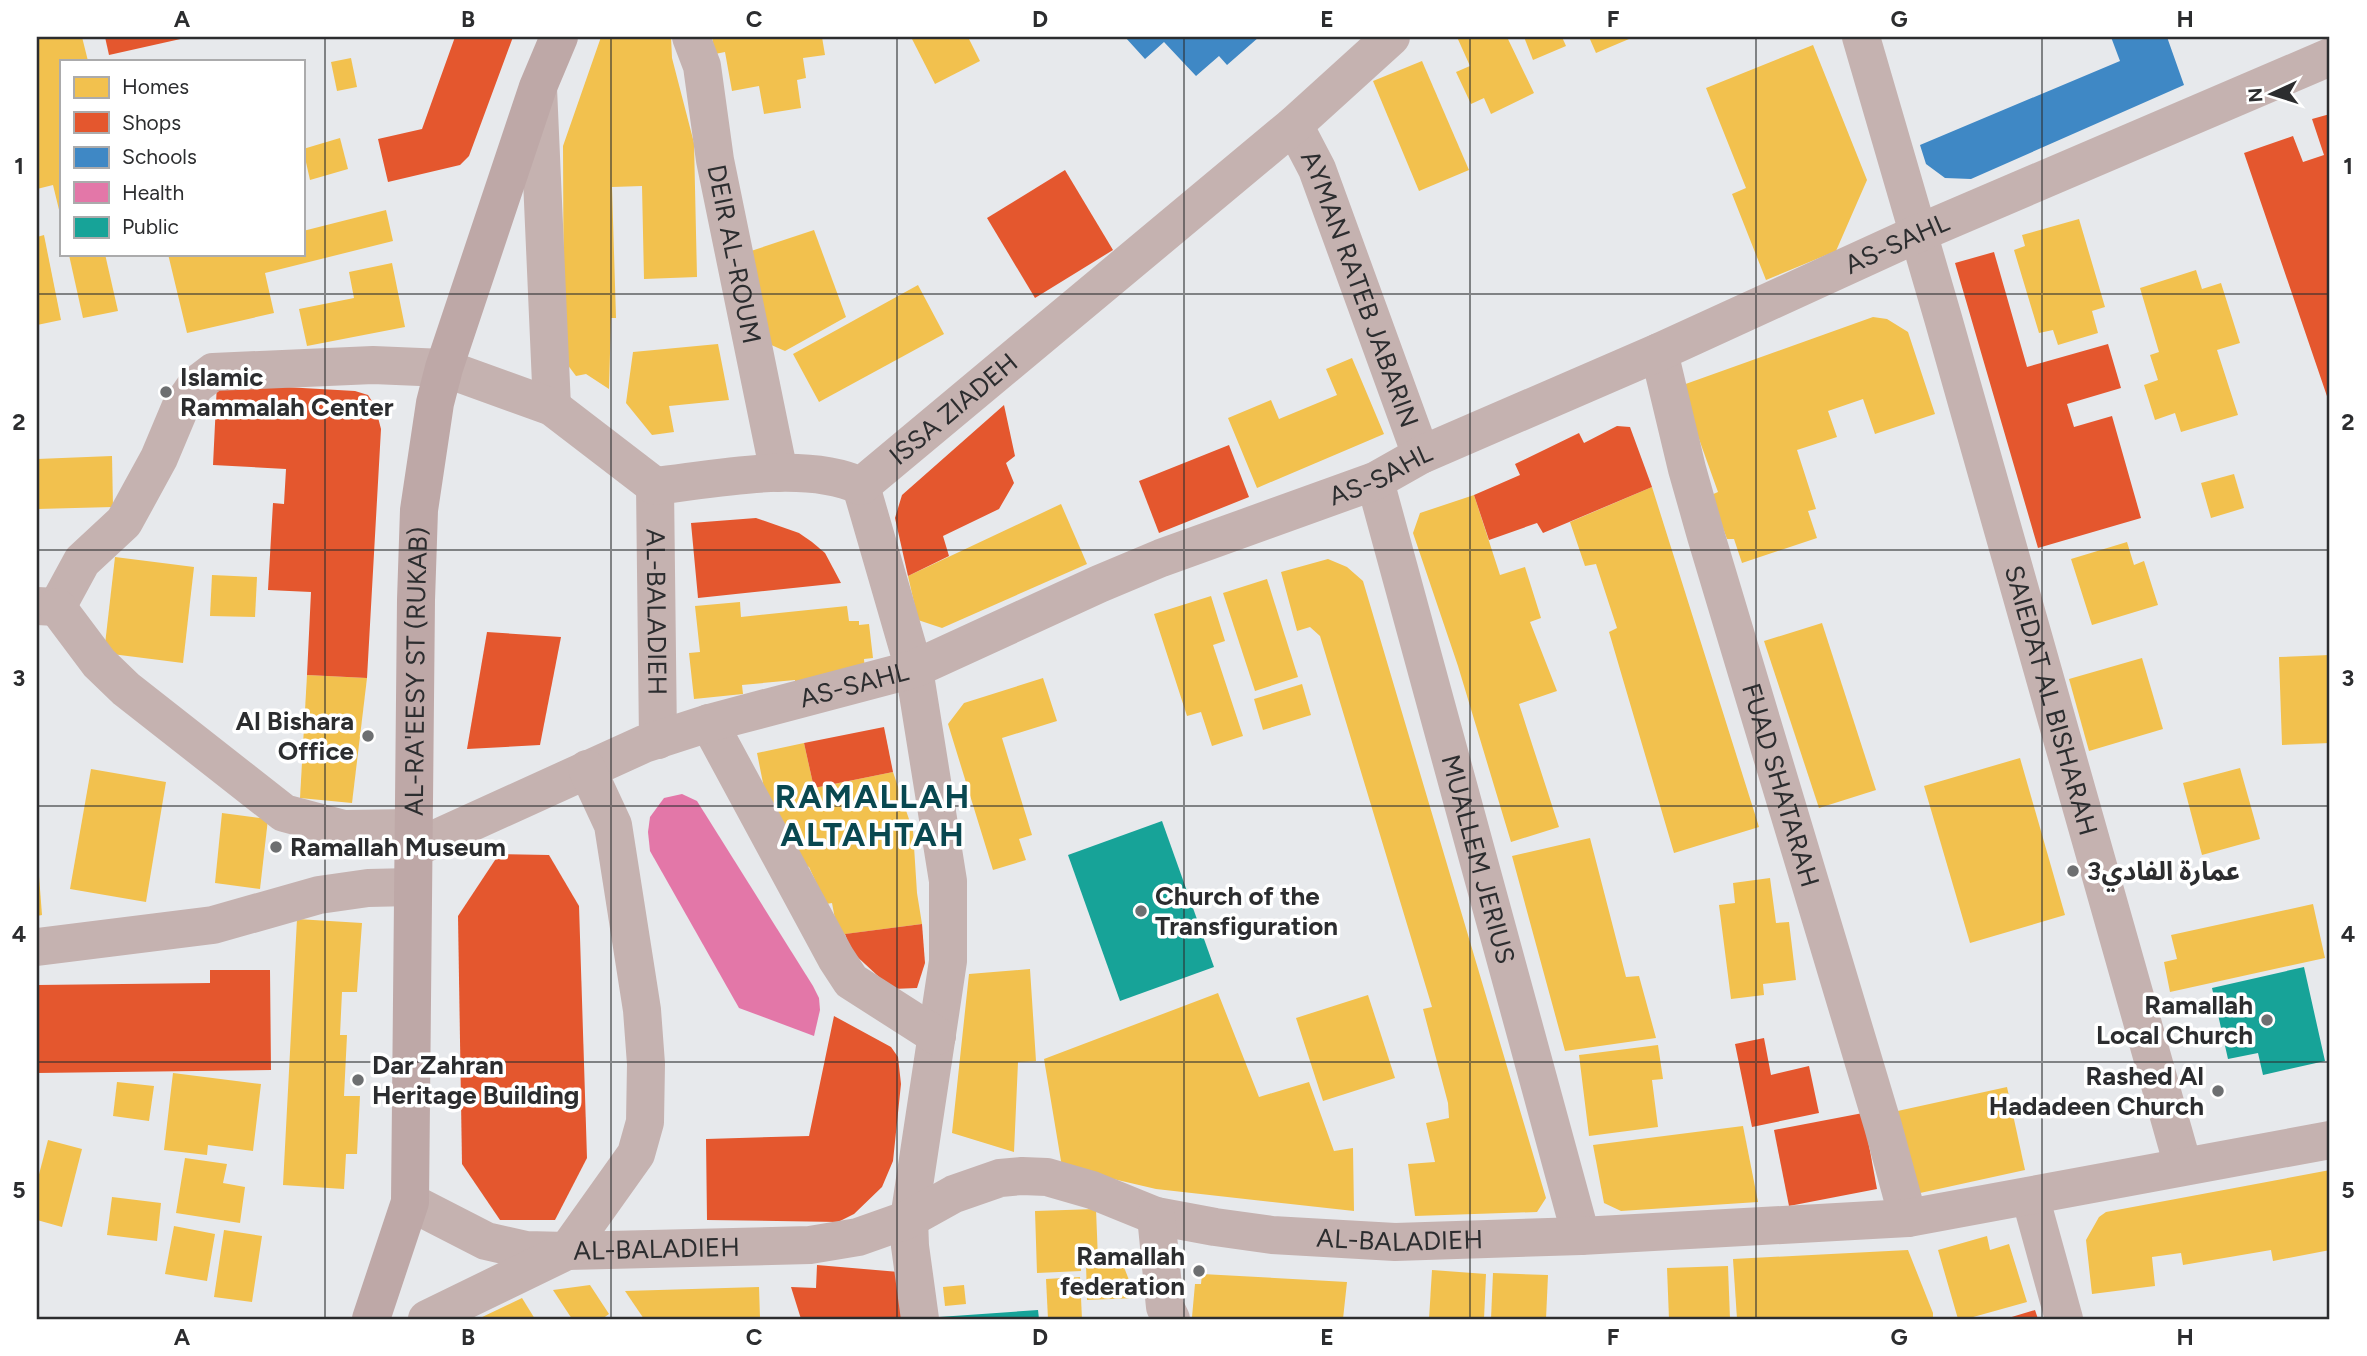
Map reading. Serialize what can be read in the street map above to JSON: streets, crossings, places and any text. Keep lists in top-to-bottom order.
{
  "streets": {
    "main road": ["AL-RA'EESY ST (RUKAB)"],
    "street": [
      "AS-SAHL",
      "DEIR AL-ROUM",
      "AYMAN RATEB JABARIN",
      "ISSA ZIADEH",
      "AL-BALADIEH",
      "SAIEDAT AL BISHARAH",
      "FUAD SHATARAH",
      "MUALLEM JERIUS"
    ]
  },
  "crossings": [
    ["AS-SAHL", "AYMAN RATEB JABARIN"],
    ["AS-SAHL", "AL-BALADIEH"],
    ["AS-SAHL", "AL-RA'EESY ST (RUKAB)"],
    ["AS-SAHL", "SAIEDAT AL BISHARAH"],
    ["AS-SAHL", "FUAD SHATARAH"],
    ["AS-SAHL", "MUALLEM JERIUS"],
    ["AYMAN RATEB JABARIN", "ISSA ZIADEH"],
    ["AL-BALADIEH", "AL-RA'EESY ST (RUKAB)"],
    ["AL-BALADIEH", "SAIEDAT AL BISHARAH"],
    ["AL-BALADIEH", "FUAD SHATARAH"],
    ["AL-BALADIEH", "MUALLEM JERIUS"]
  ],
  "districts": ["RAMALLAH ALTAHTAH"],
  "places": [
    "Islamic Rammalah Center",
    "Al Bishara Office",
    "Ramallah Museum",
    "عمارة الفادي3",
    "Church of the Transfiguration",
    "Ramallah Local Church",
    "Dar Zahran Heritage Building",
    "Rashed Al Hadadeen Church",
    "Ramallah federation"
  ],
  "legend": [
    "Homes",
    "Shops",
    "Schools",
    "Health",
    "Public"
  ],
  "north": "left",
  "grid": {
    "columns": [
      "A",
      "B",
      "C",
      "D",
      "E",
      "F",
      "G",
      "H"
    ],
    "rows": [
      "1",
      "2",
      "3",
      "4",
      "5"
    ]
  }
}
